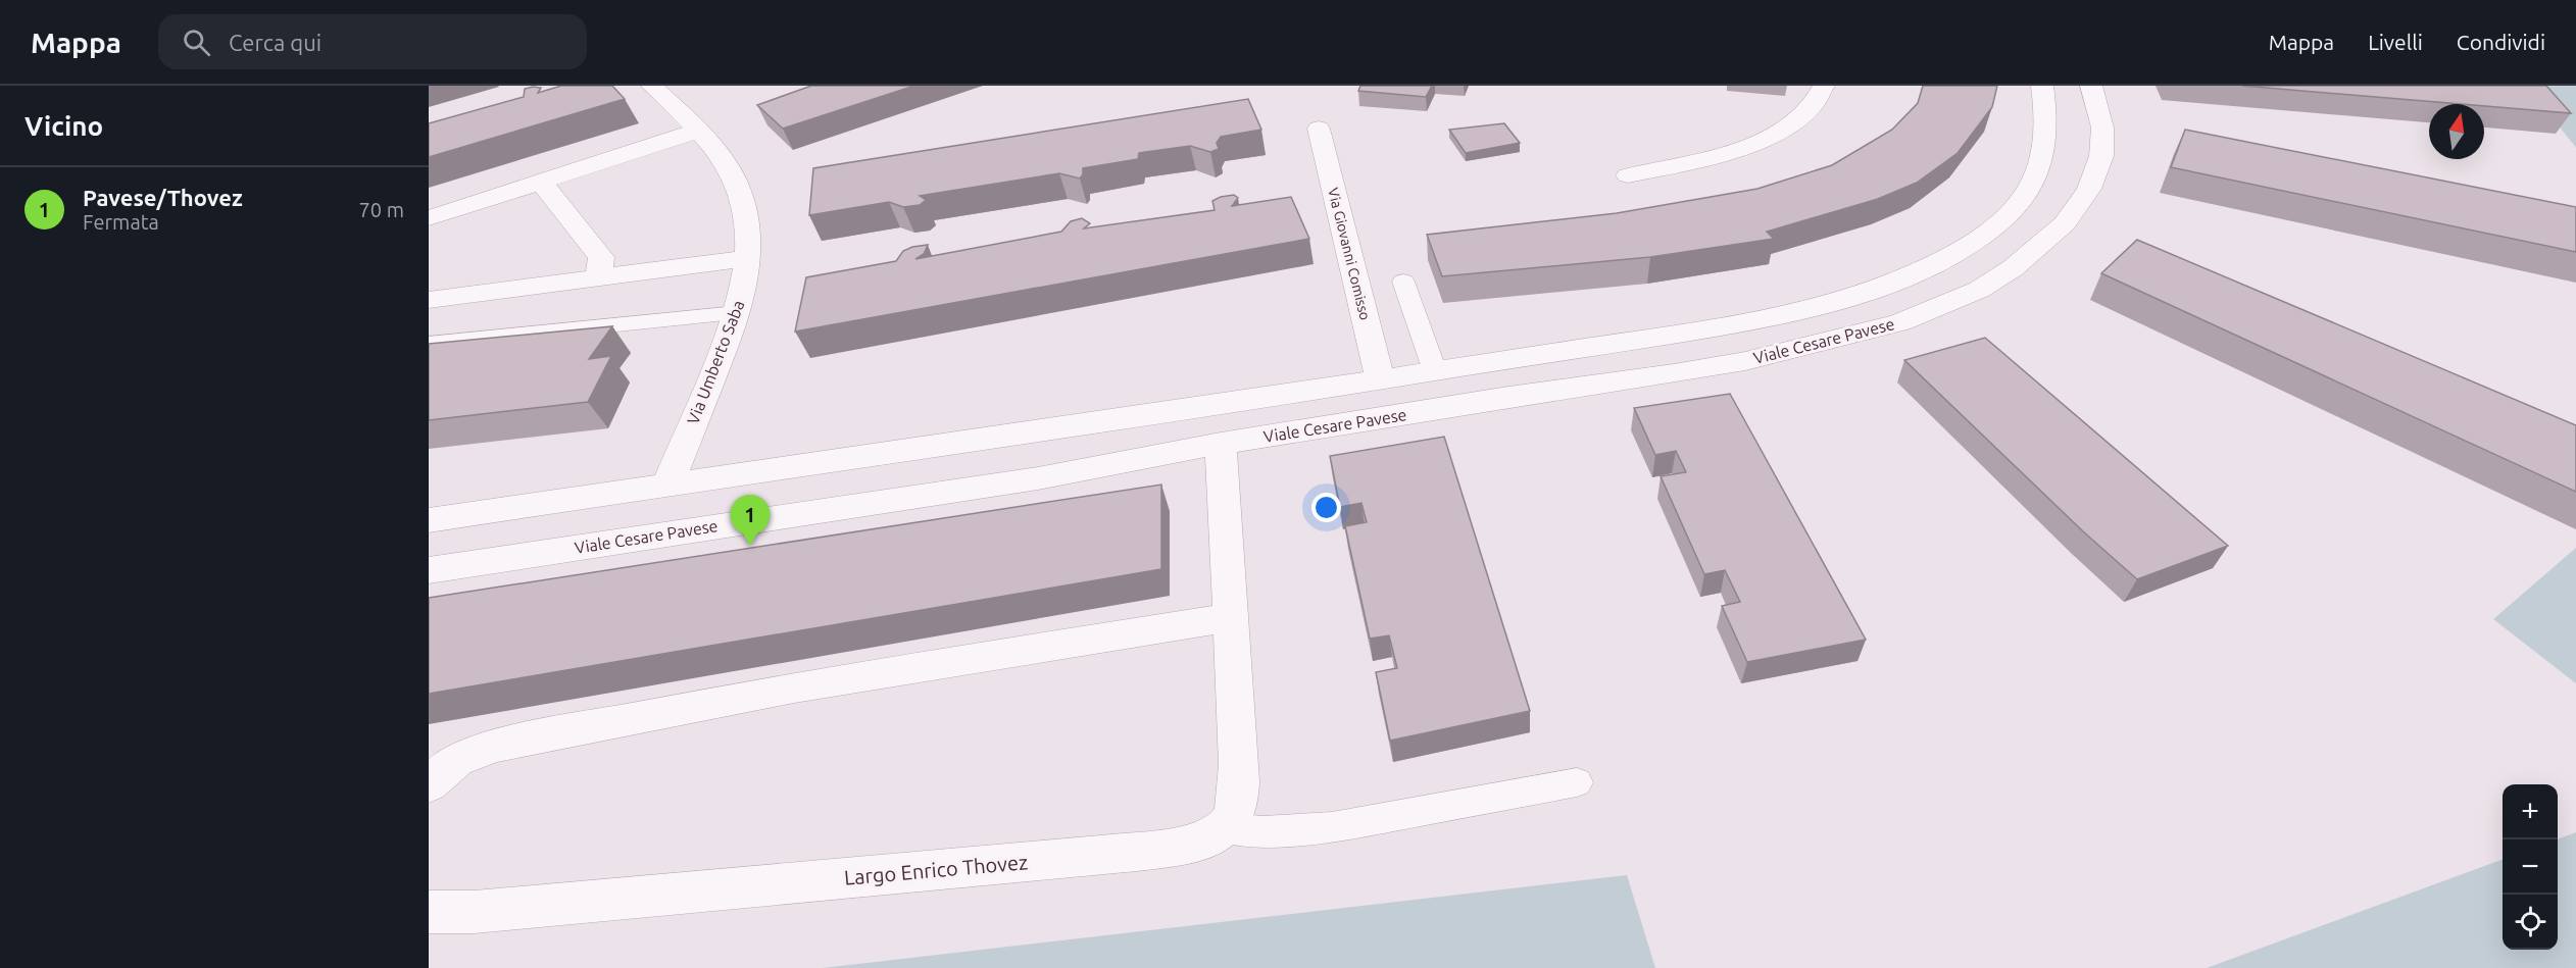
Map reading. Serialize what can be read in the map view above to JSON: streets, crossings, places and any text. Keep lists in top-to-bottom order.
{
  "streets": {
    "street": [
      "Via Giovanni Comisso",
      "Viale Cesare Pavese",
      "Via Umberto Saba",
      "Largo Enrico Thovez"
    ]
  },
  "crossings": [
    ["Via Giovanni Comisso", "Viale Cesare Pavese"],
    ["Viale Cesare Pavese", "Via Umberto Saba"]
  ],
  "north": "top",
  "page": {
    "header": "Mappa",
    "search": "Cerca qui",
    "nav": ["Mappa", "Livelli", "Condividi"],
    "heading": "Vicino",
    "list": [
      {
        "mark": "1",
        "name": "Pavese/Thovez",
        "note": "Fermata",
        "value": "70 m"
      }
    ],
    "pins": "1",
    "map_buttons": ["+", "−"]
  }
}
